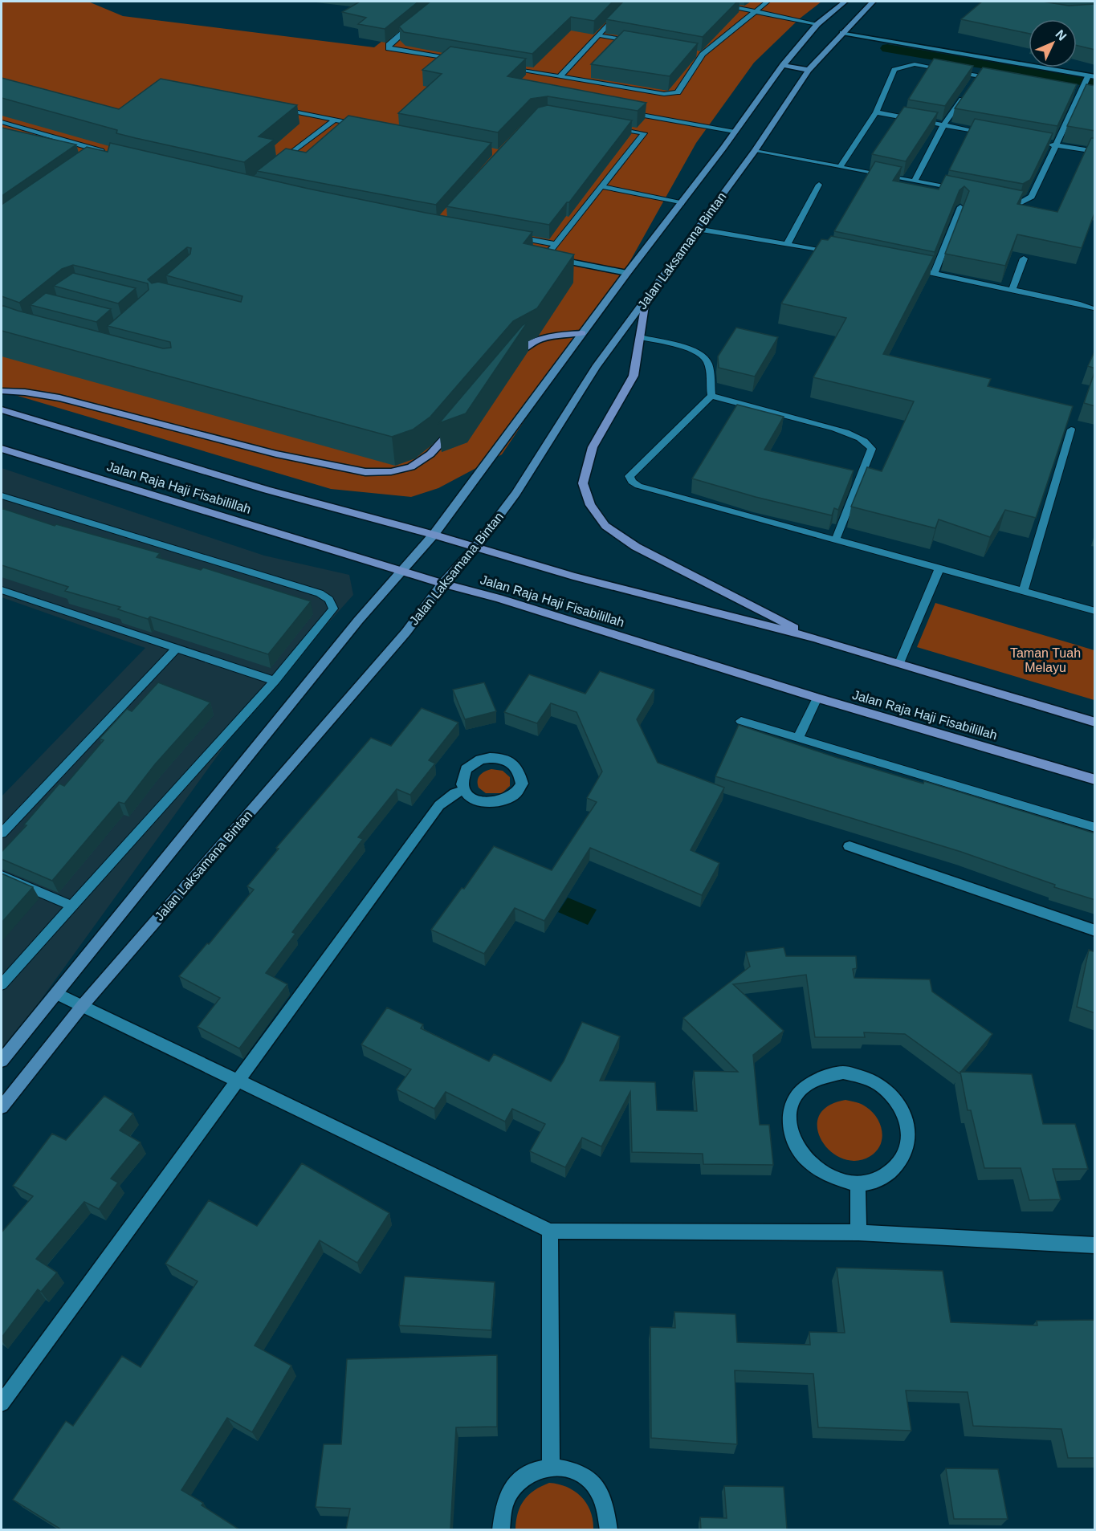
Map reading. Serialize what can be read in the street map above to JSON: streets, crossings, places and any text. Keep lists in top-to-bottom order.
{
  "streets": {
    "main road": ["Jalan Laksamana Bintan", "Jalan Raja Haji Fisabilillah"]
  },
  "crossings": [
    ["Jalan Laksamana Bintan", "Jalan Raja Haji Fisabilillah"]
  ],
  "parks": ["Taman Tuah Melayu"],
  "north": "top right"
}
